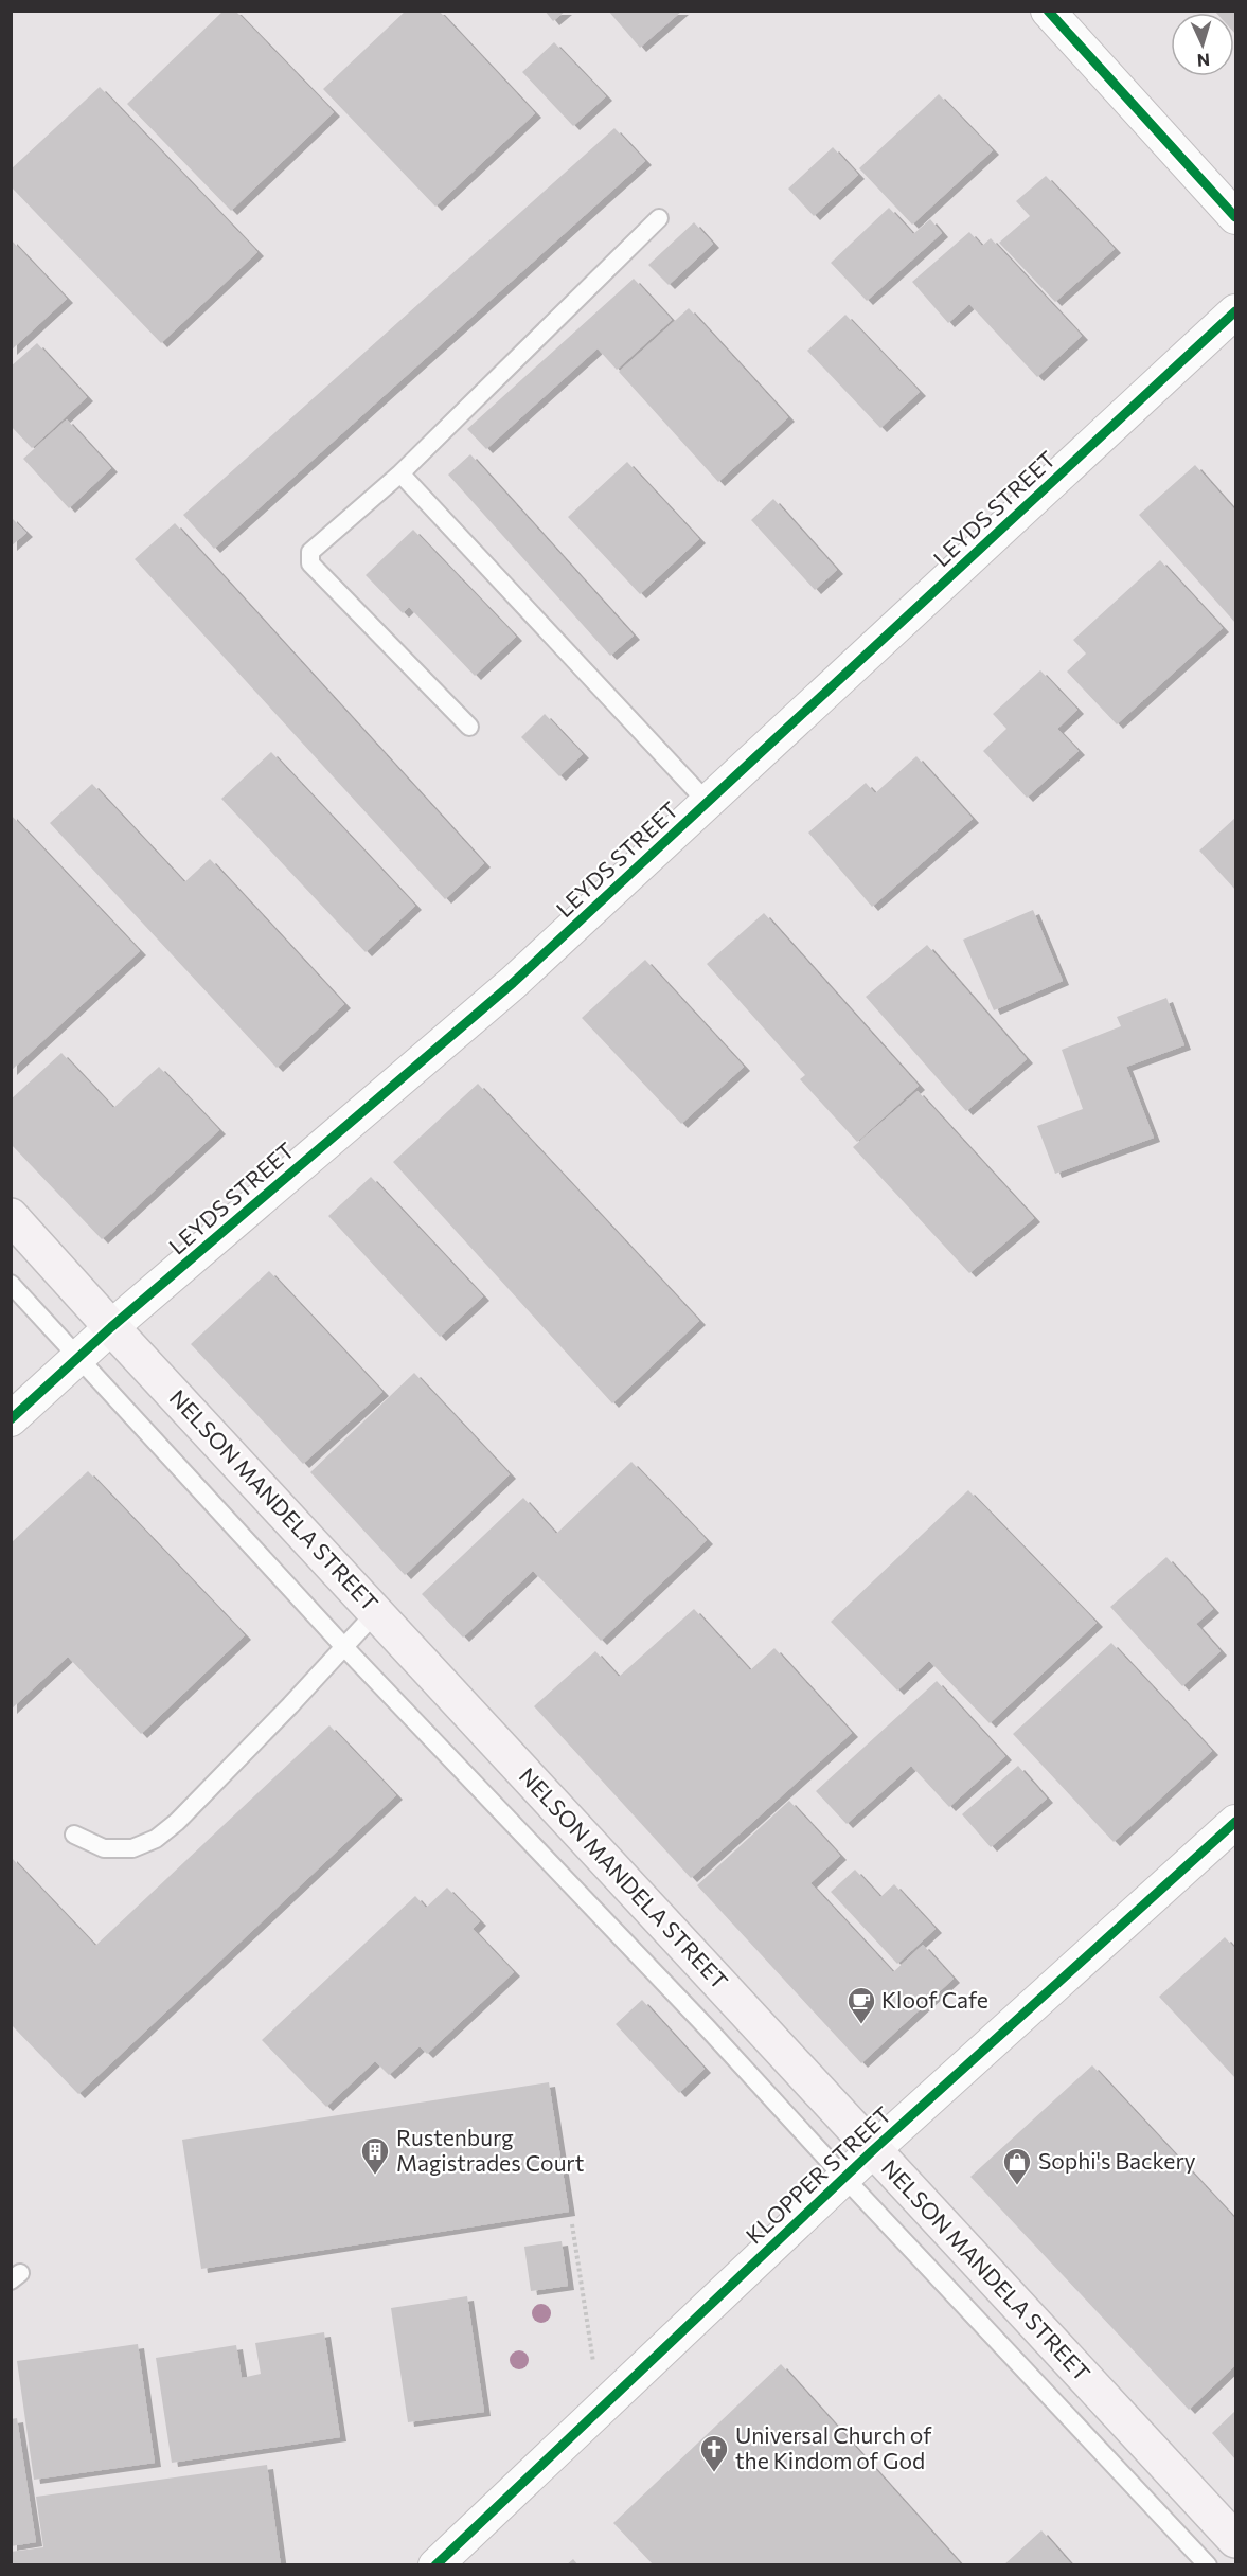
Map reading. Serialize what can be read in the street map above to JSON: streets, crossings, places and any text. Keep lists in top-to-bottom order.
{
  "streets": {
    "main road": ["NELSON MANDELA STREET"],
    "street": ["LEYDS STREET", "KLOPPER STREET"]
  },
  "crossings": [
    ["LEYDS STREET", "NELSON MANDELA STREET"],
    ["NELSON MANDELA STREET", "KLOPPER STREET"]
  ],
  "places": {
    "cafe": ["Kloof Cafe"],
    "building": ["Rustenburg Magistrades Court"],
    "shop": ["Sophi's Backery"],
    "church": ["Universal Church of the Kindom of God"]
  },
  "north": "bottom"
}
